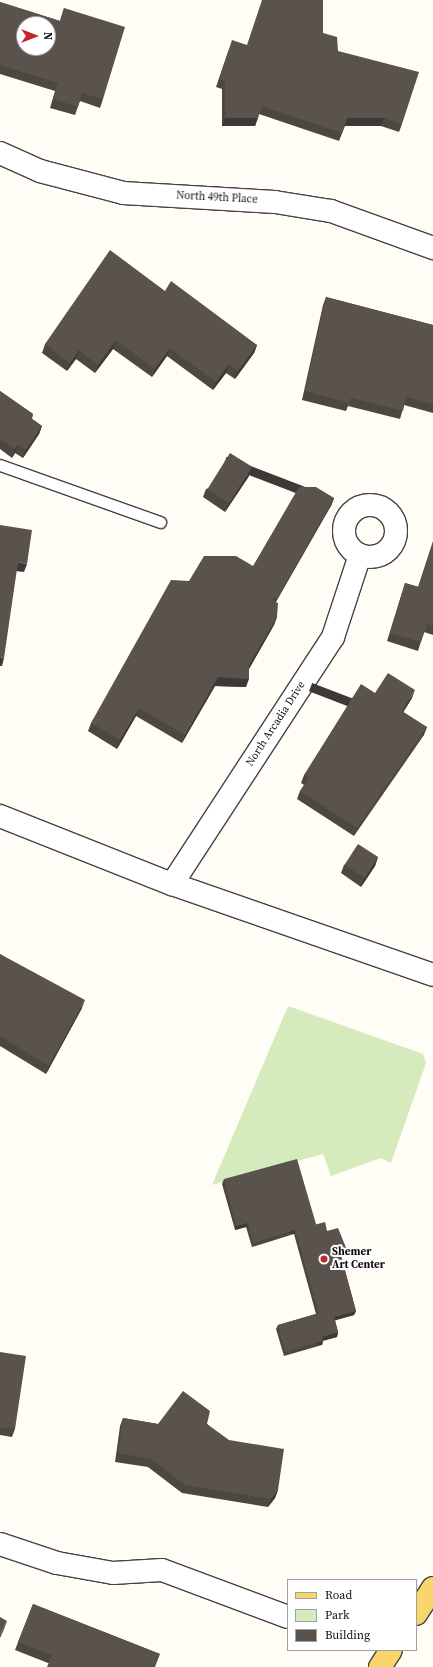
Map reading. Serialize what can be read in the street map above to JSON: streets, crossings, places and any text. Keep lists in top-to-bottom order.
{
  "streets": {
    "street": ["North 49th Place", "North Arcadia Drive"]
  },
  "places": ["Shemer Art Center"],
  "legend": ["Road", "Park", "Building"],
  "north": "right"
}
